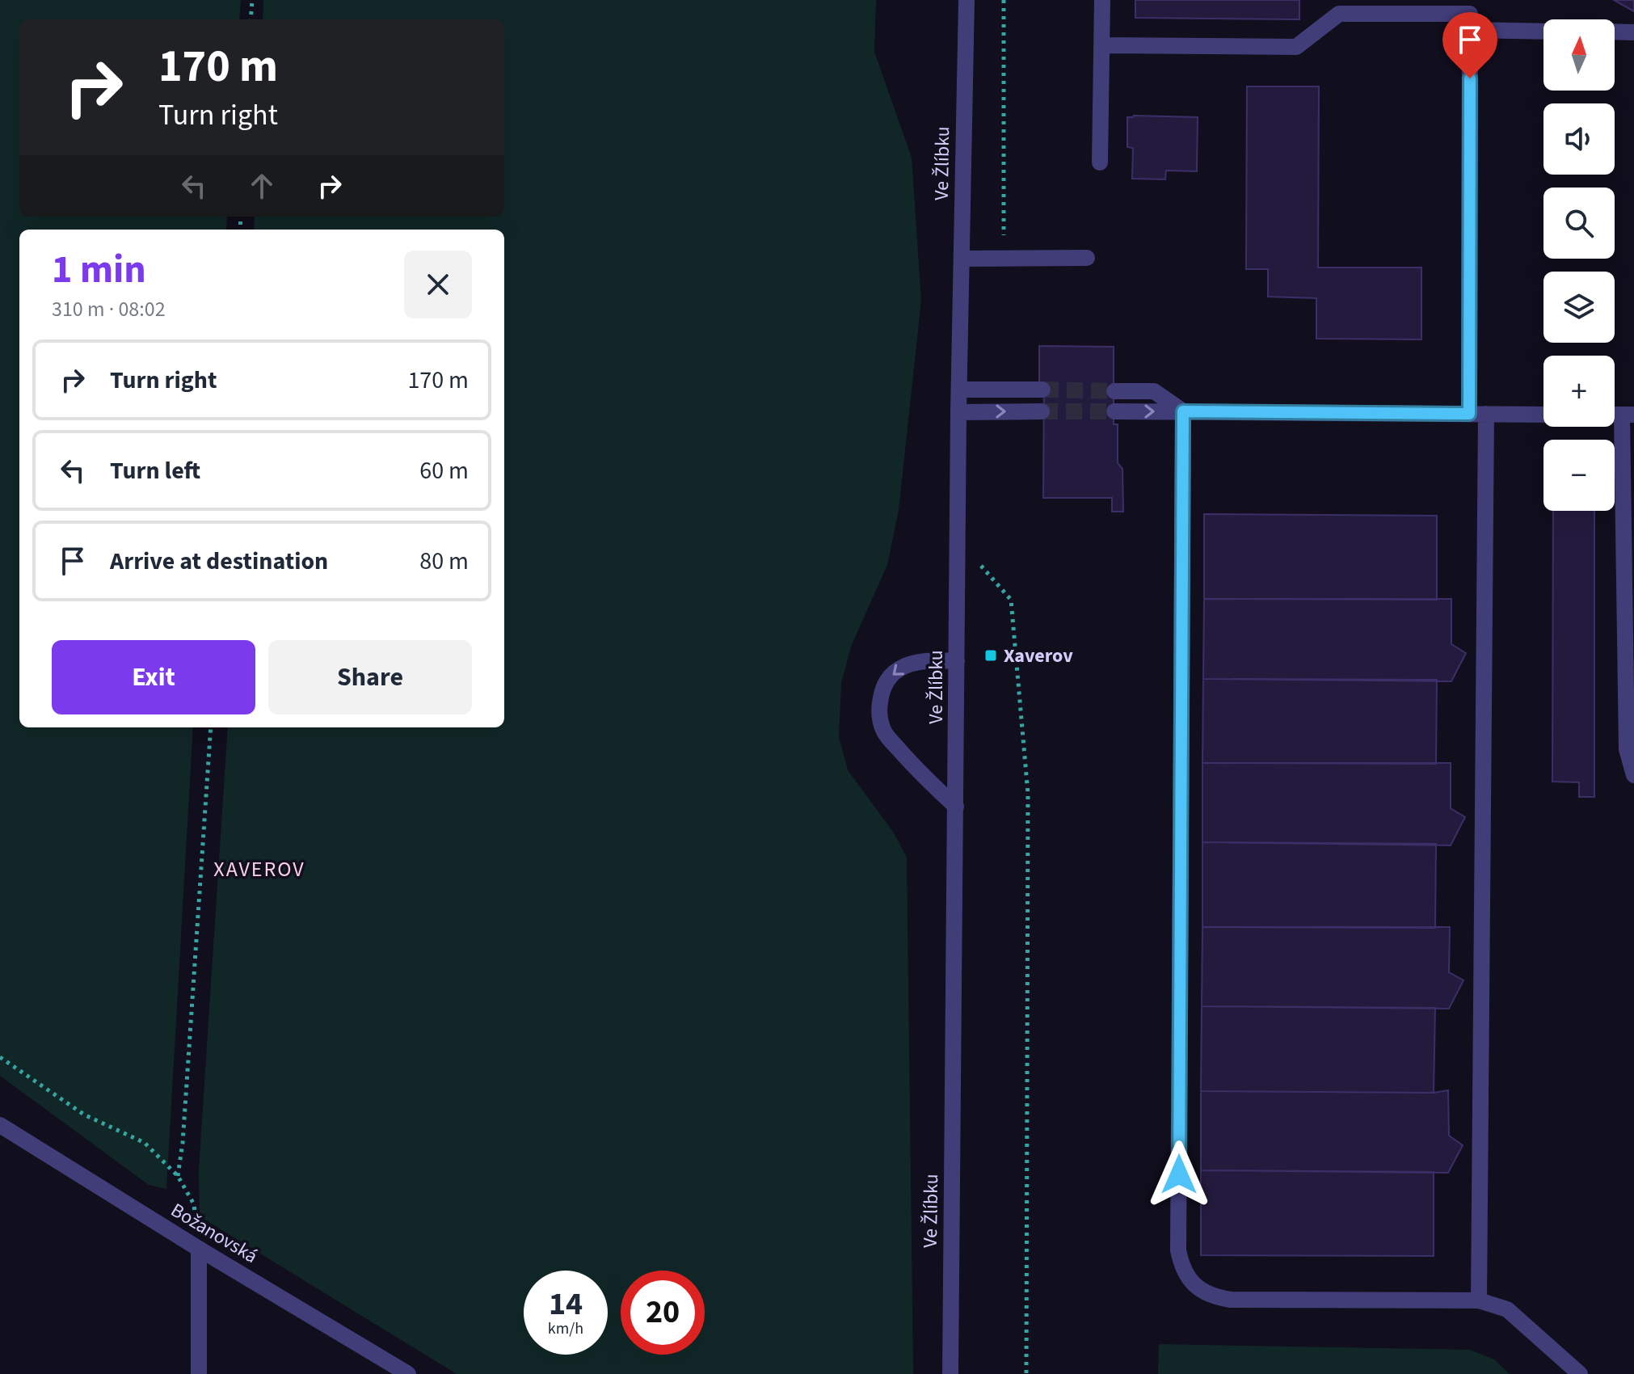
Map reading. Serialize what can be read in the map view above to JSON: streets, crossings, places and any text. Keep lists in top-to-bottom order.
{
  "streets": {
    "street": ["Ve Žlíbku", "Božanovská"]
  },
  "districts": ["XAVEROV"],
  "places": {
    "transit": ["Xaverov"]
  },
  "north": "top",
  "page": {
    "map_buttons": ["+", "−"],
    "turn": ["170 m", "Turn right"],
    "heading": ["1 min", "310 m · 08:02"],
    "list": [
      {
        "name": "Turn right",
        "value": "170 m"
      },
      {
        "name": "Turn left",
        "value": "60 m"
      },
      {
        "name": "Arrive at destination",
        "value": "80 m"
      }
    ],
    "buttons": ["Exit", "Share"],
    "speed": "14 km/h",
    "limit": "20"
  }
}
